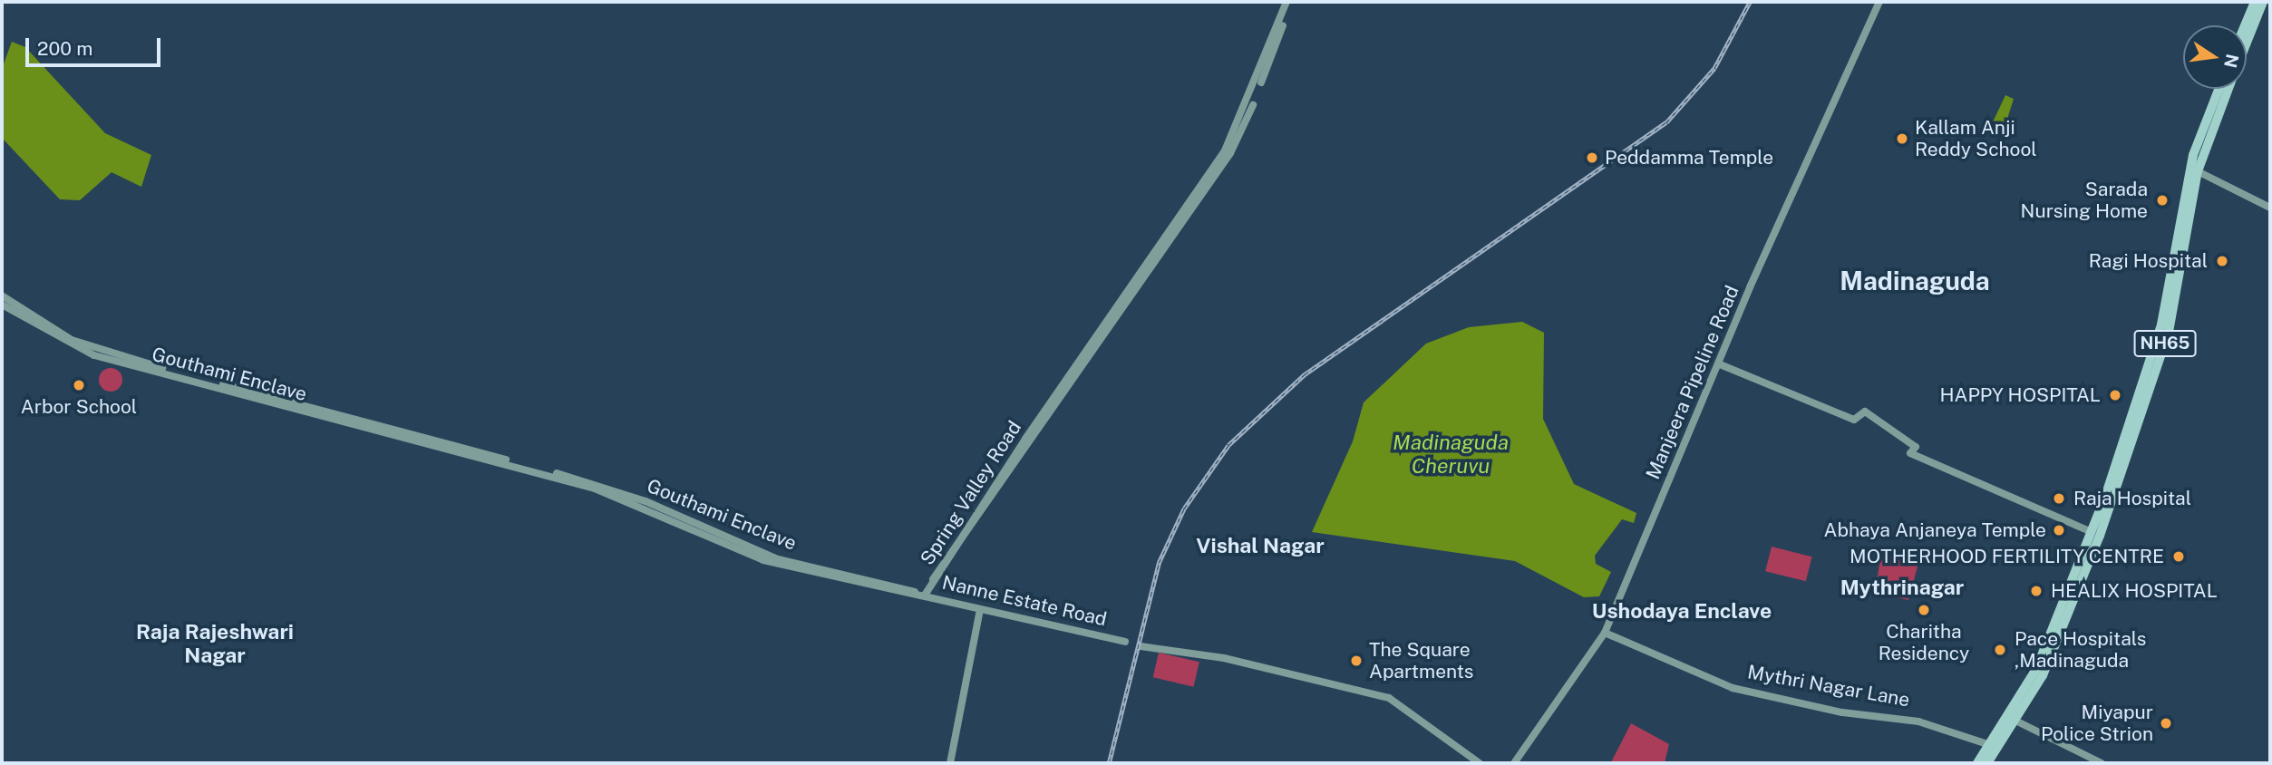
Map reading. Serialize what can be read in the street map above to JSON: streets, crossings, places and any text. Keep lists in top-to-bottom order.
{
  "streets": {
    "highway": ["NH65"],
    "street": [
      "Gouthami Enclave",
      "Manjeera Pipeline Road",
      "Spring Valley Road",
      "Nanne Estate Road",
      "Mythri Nagar Lane"
    ]
  },
  "crossings": [
    ["NH65", "Mythri Nagar Lane"],
    ["Gouthami Enclave", "Nanne Estate Road"],
    ["Manjeera Pipeline Road", "Mythri Nagar Lane"],
    ["Spring Valley Road", "Nanne Estate Road"]
  ],
  "districts": [
    "Madinaguda",
    "Vishal Nagar",
    "Mythrinagar",
    "Ushodaya Enclave",
    "Raja Rajeshwari Nagar"
  ],
  "water": ["Madinaguda Cheruvu"],
  "places": [
    "Kallam Anji Reddy School",
    "Peddamma Temple",
    "Sarada Nursing Home",
    "Ragi Hospital",
    "Arbor School",
    "HAPPY HOSPITAL",
    "Raja Hospital",
    "Abhaya Anjaneya Temple",
    "MOTHERHOOD FERTILITY CENTRE",
    "HEALIX HOSPITAL",
    "Charitha Residency",
    "Pace Hospitals ,Madinaguda",
    "The Square Apartments",
    "Miyapur Police Strion"
  ],
  "scale_bar": "200 m",
  "north": "right"
}
